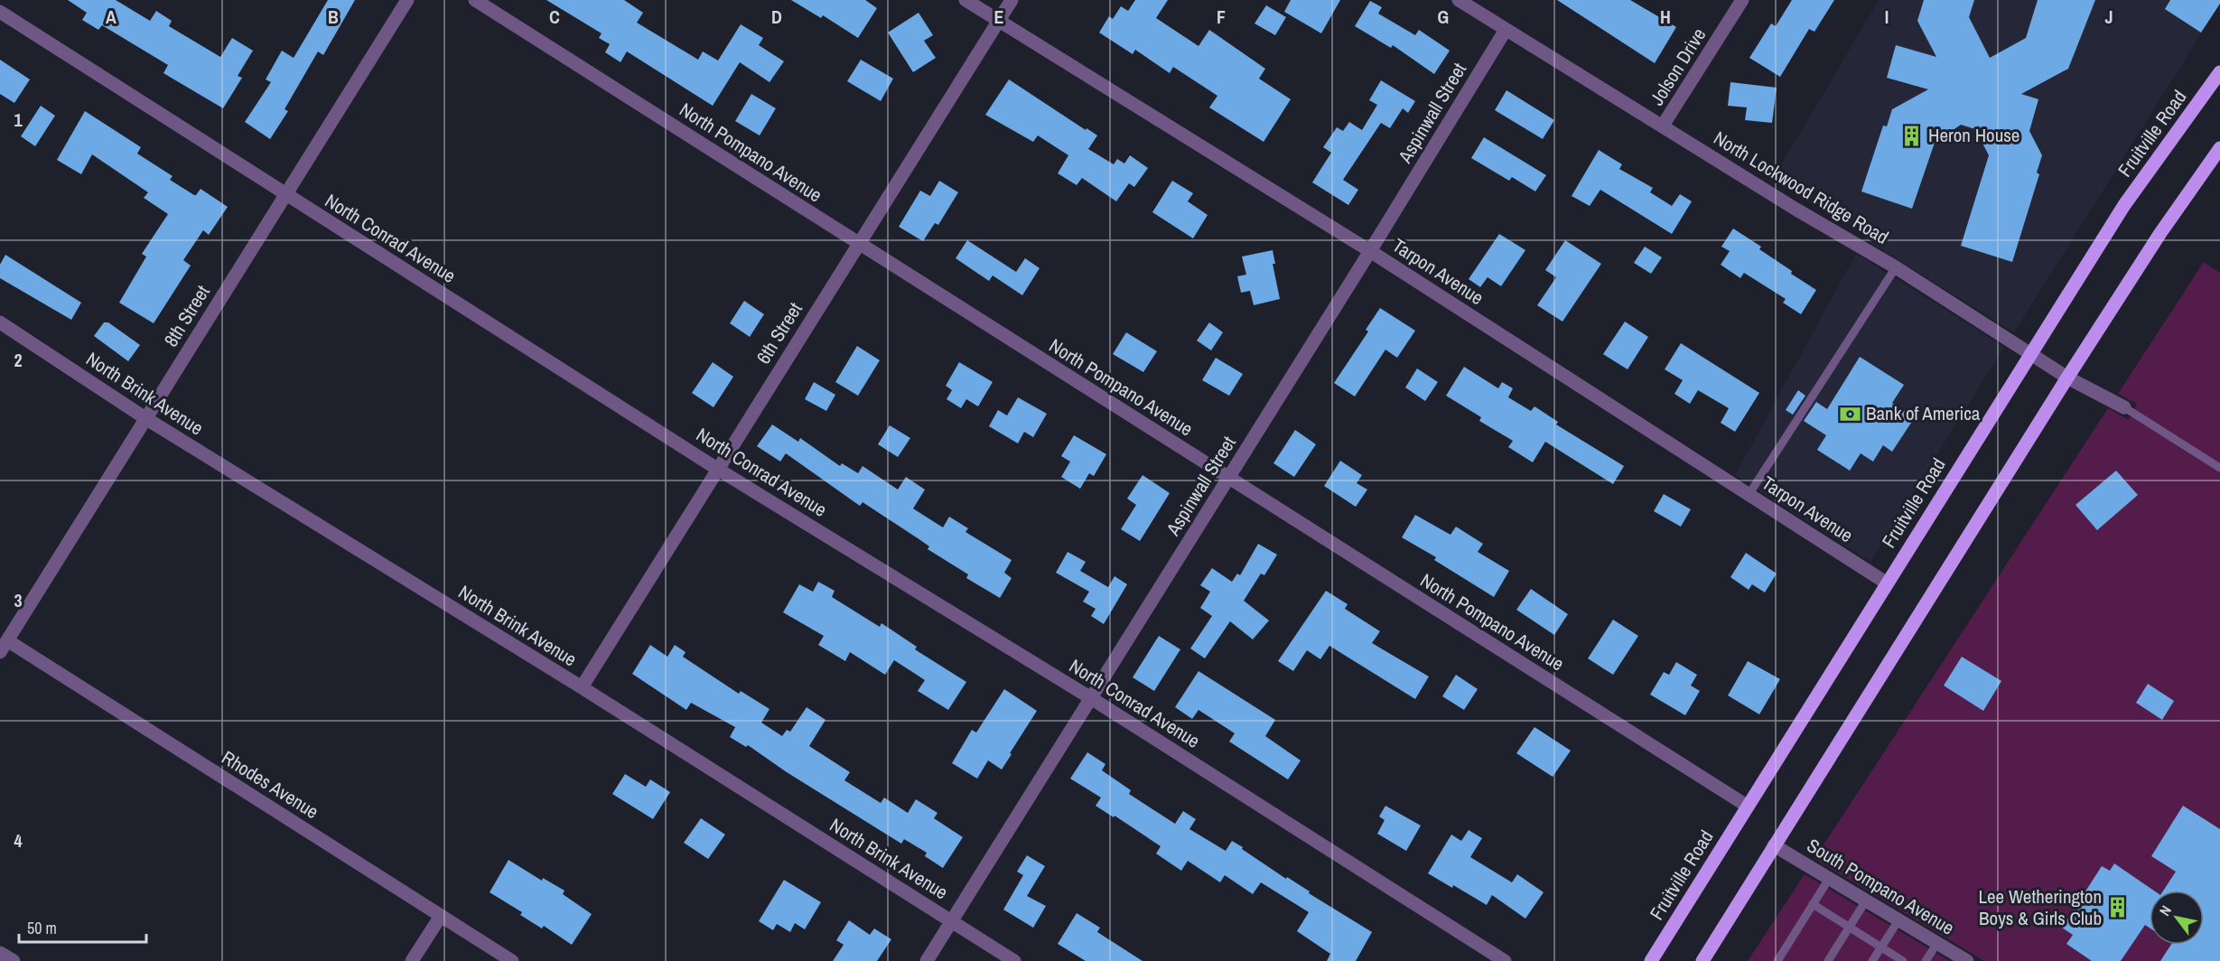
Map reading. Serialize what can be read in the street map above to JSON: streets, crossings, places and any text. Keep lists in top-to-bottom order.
{
  "streets": {
    "main road": ["Fruitville Road"],
    "street": [
      "Jolson Drive",
      "Aspinwall Street",
      "North Pompano Avenue",
      "North Lockwood Ridge Road",
      "North Conrad Avenue",
      "Tarpon Avenue",
      "8th Street",
      "6th Street",
      "North Brink Avenue",
      "Rhodes Avenue",
      "South Pompano Avenue"
    ]
  },
  "crossings": [
    ["Jolson Drive", "North Lockwood Ridge Road"],
    ["Aspinwall Street", "North Pompano Avenue"],
    ["Aspinwall Street", "North Lockwood Ridge Road"],
    ["Aspinwall Street", "North Conrad Avenue"],
    ["Aspinwall Street", "Tarpon Avenue"],
    ["Aspinwall Street", "North Brink Avenue"],
    ["Fruitville Road", "North Pompano Avenue"],
    ["Fruitville Road", "North Lockwood Ridge Road"],
    ["Fruitville Road", "Tarpon Avenue"],
    ["North Pompano Avenue", "6th Street"],
    ["North Conrad Avenue", "8th Street"],
    ["North Conrad Avenue", "6th Street"],
    ["Tarpon Avenue", "6th Street"],
    ["8th Street", "North Brink Avenue"],
    ["8th Street", "Rhodes Avenue"],
    ["6th Street", "North Brink Avenue"]
  ],
  "places": {
    "building": ["Heron House", "Lee Wetherington Boys & Girls Club"],
    "bank": ["Bank of America"]
  },
  "scale_bar": "50 m",
  "north": "top left",
  "grid": {
    "columns": [
      "A",
      "B",
      "C",
      "D",
      "E",
      "F",
      "G",
      "H",
      "I",
      "J"
    ],
    "rows": [
      "1",
      "2",
      "3",
      "4"
    ]
  }
}
